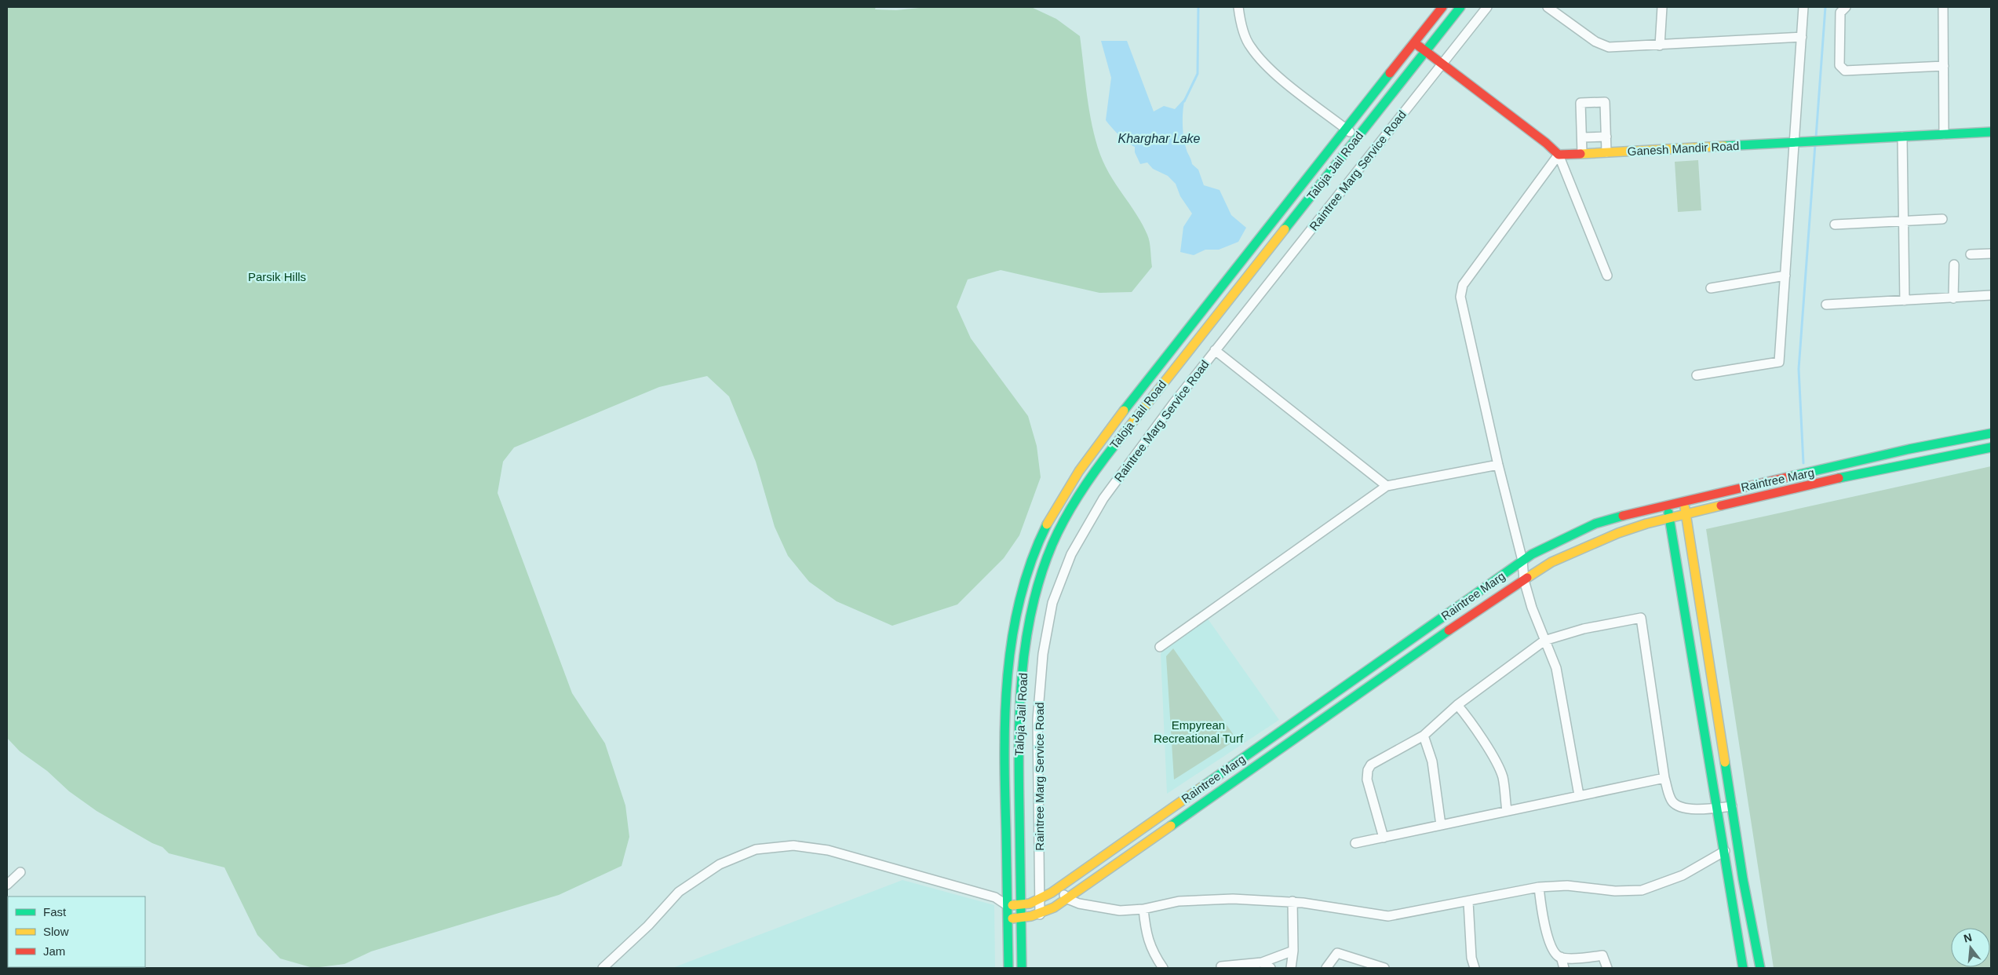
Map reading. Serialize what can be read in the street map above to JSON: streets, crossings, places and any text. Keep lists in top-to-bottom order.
{
  "streets": {
    "main road": ["Ganesh Mandir Road", "Taloja Jail Road", "Raintree Marg"],
    "street": ["Raintree Marg Service Road"]
  },
  "crossings": [
    ["Taloja Jail Road", "Raintree Marg"],
    ["Raintree Marg Service Road", "Raintree Marg"]
  ],
  "water": ["Kharghar Lake"],
  "parks": ["Parsik Hills", "Empyrean Recreational Turf"],
  "legend": ["Fast", "Slow", "Jam"],
  "north": "top"
}
